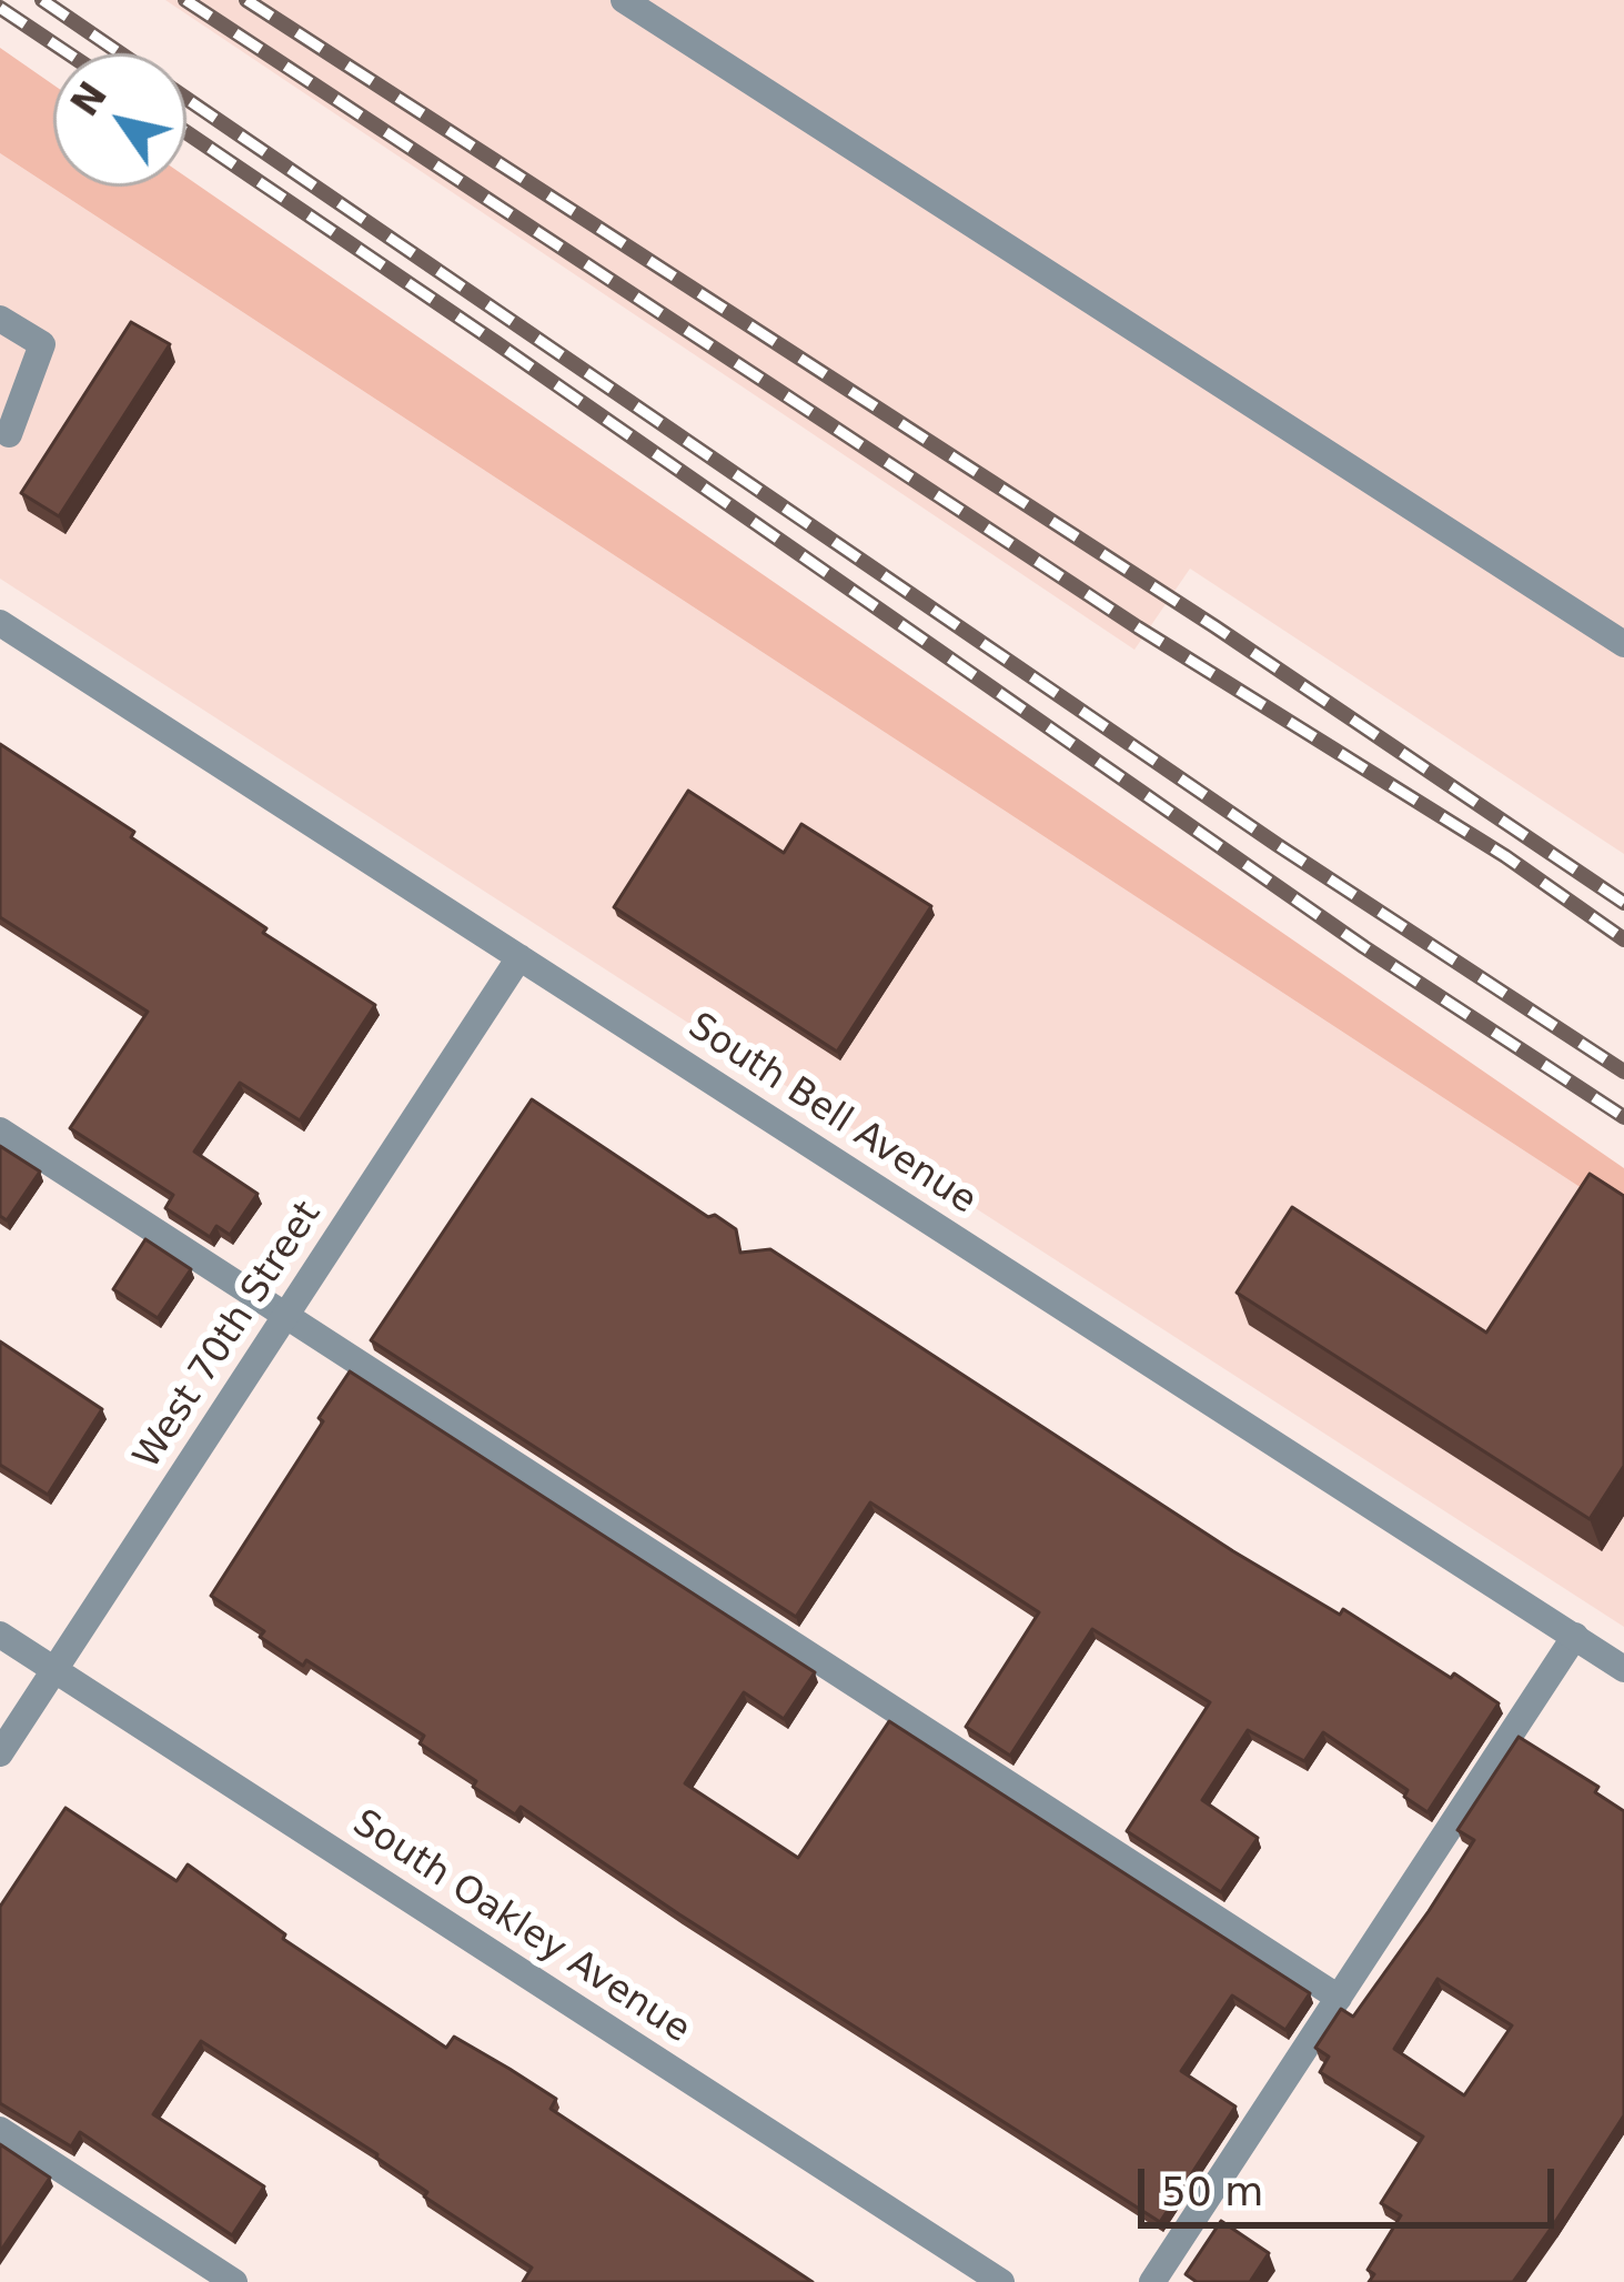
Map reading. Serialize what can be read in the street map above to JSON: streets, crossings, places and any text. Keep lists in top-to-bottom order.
{
  "streets": {
    "street": ["South Bell Avenue", "West 70th Street", "South Oakley Avenue"]
  },
  "crossings": [
    ["South Bell Avenue", "West 70th Street"],
    ["West 70th Street", "South Oakley Avenue"]
  ],
  "scale_bar": "50 m",
  "north": "top left"
}
